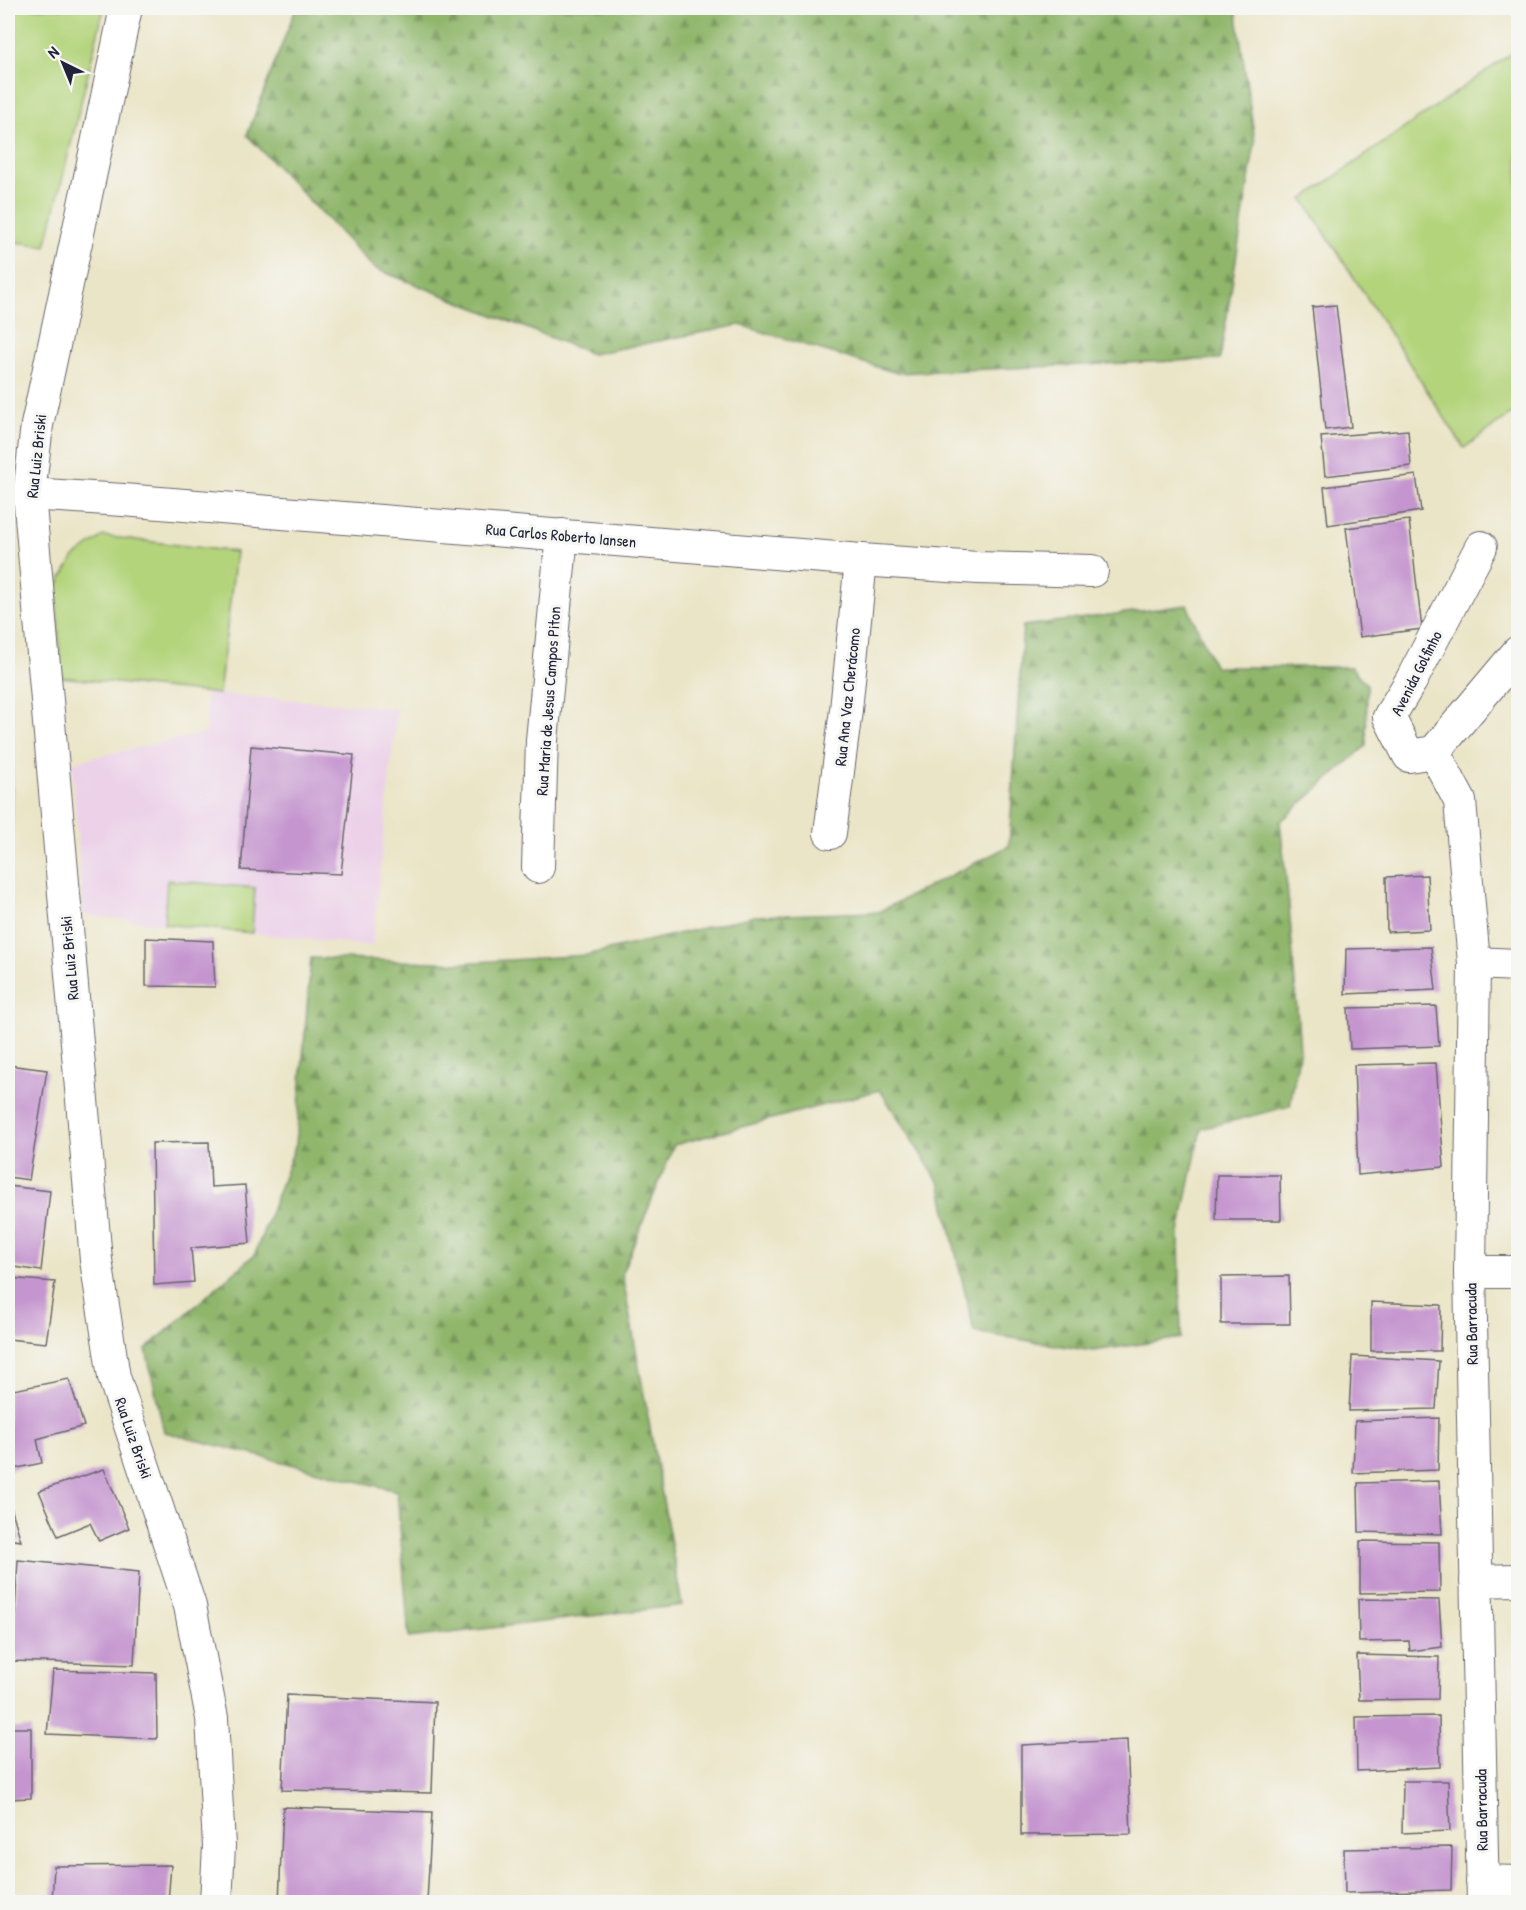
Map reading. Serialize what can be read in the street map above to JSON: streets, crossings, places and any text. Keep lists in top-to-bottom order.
{
  "streets": {
    "street": [
      "Rua Luiz Briski",
      "Rua Carlos Roberto Iansen",
      "Avenida Golfinho",
      "Rua Ana Vaz Cherácomo",
      "Rua Maria de Jesus Campos Piton",
      "Rua Barracuda"
    ]
  },
  "crossings": [
    ["Rua Luiz Briski", "Rua Carlos Roberto Iansen"],
    ["Rua Carlos Roberto Iansen", "Rua Ana Vaz Cherácomo"],
    ["Rua Carlos Roberto Iansen", "Rua Maria de Jesus Campos Piton"],
    ["Avenida Golfinho", "Rua Barracuda"]
  ],
  "north": "top left"
}
